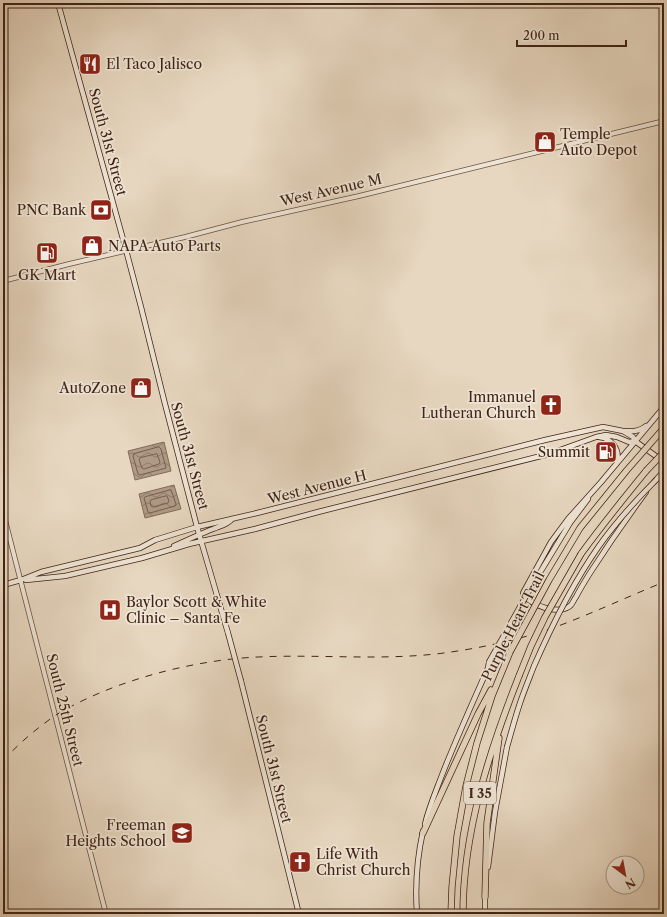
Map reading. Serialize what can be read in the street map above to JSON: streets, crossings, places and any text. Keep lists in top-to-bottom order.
{
  "streets": {
    "highway": ["Purple Heart Trail", "I 35"],
    "main road": ["South 31st Street", "West Avenue H"],
    "street": ["West Avenue M", "South 25th Street"]
  },
  "crossings": [
    ["South 31st Street", "West Avenue M"],
    ["South 31st Street", "West Avenue H"],
    ["West Avenue H", "South 25th Street"]
  ],
  "places": {
    "restaurant": ["El Taco Jalisco"],
    "shop": ["Temple Auto Depot", "NAPA Auto Parts", "AutoZone"],
    "bank": ["PNC Bank"],
    "fuel station": ["GK Mart", "Summit"],
    "church": ["Immanuel Lutheran Church", "Life With Christ Church"],
    "hospital": ["Baylor Scott & White Clinic – Santa Fe"],
    "school or university": ["Freeman Heights School"]
  },
  "scale_bar": "200 m",
  "north": "bottom right"
}
